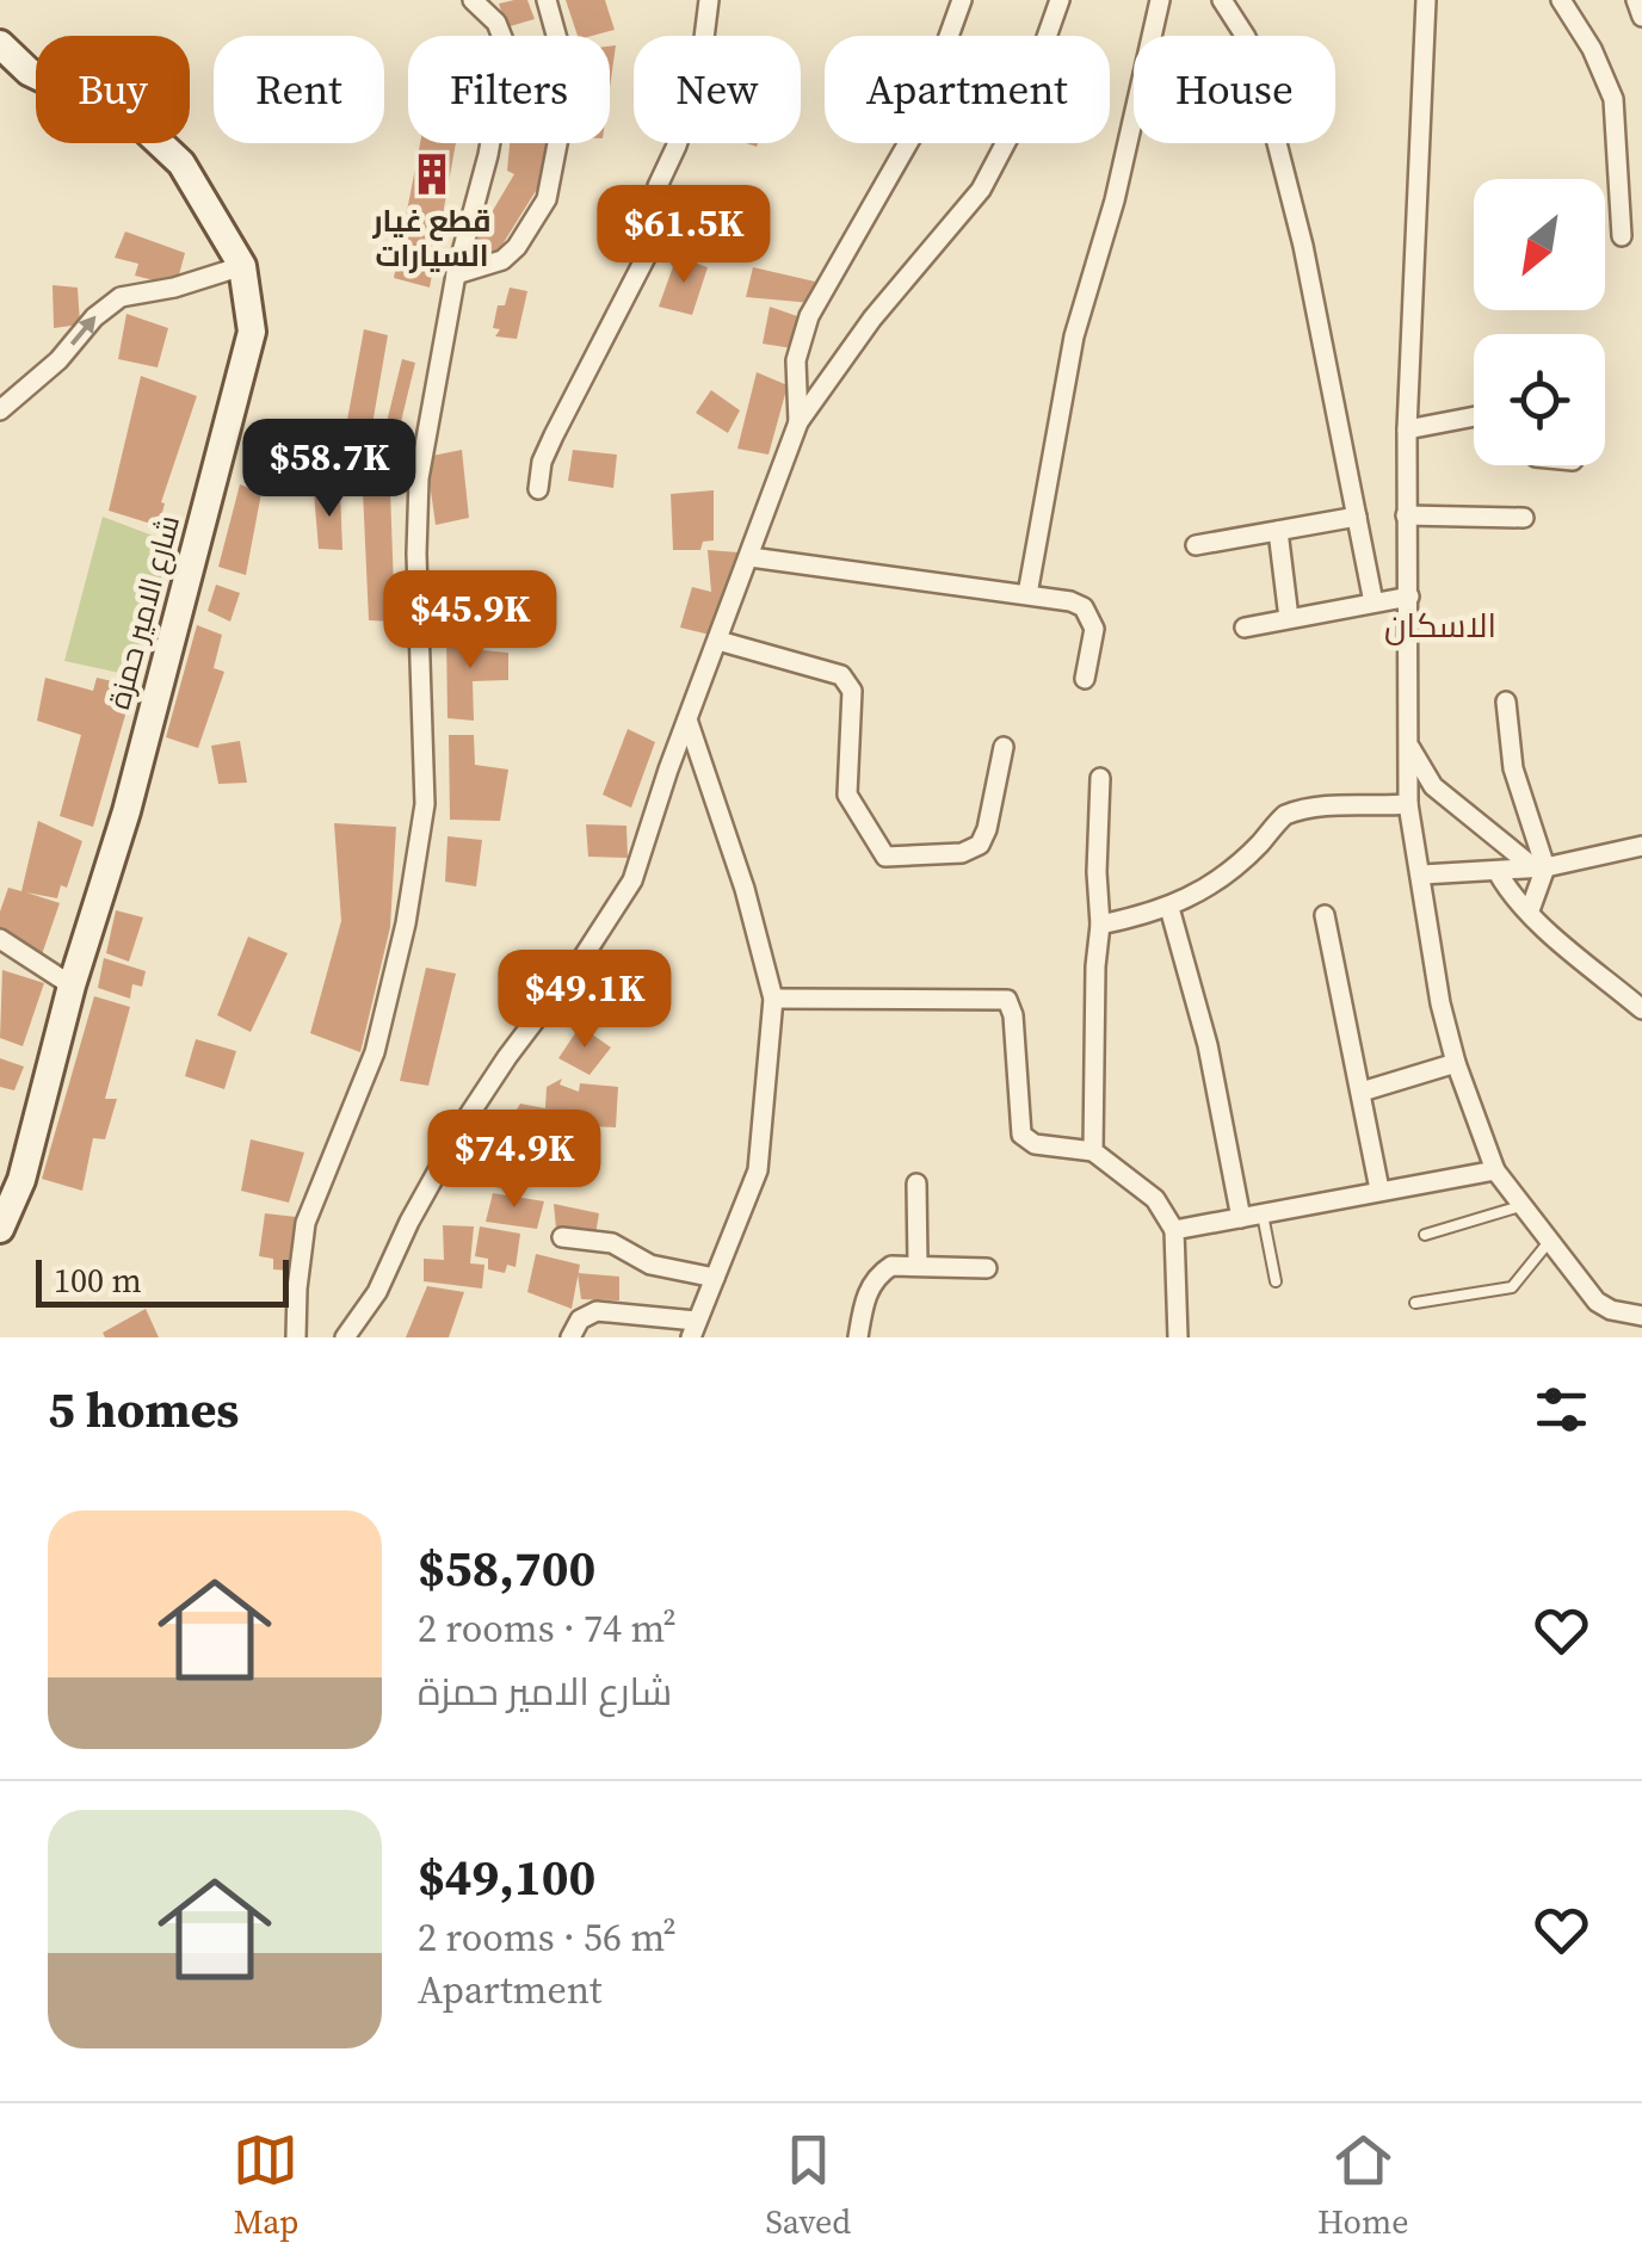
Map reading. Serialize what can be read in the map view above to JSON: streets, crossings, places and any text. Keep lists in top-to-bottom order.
{
  "streets": {
    "main road": ["شارع الامير حمزة"]
  },
  "districts": ["الاسكان"],
  "places": {
    "building": ["قطع غيار السيارات"]
  },
  "scale_bar": "100 m",
  "north": "bottom left",
  "page": {
    "chip": [
      "Buy",
      "Rent",
      "Filters",
      "New",
      "Apartment",
      "House"
    ],
    "price": [
      "$61.5K",
      "$58.7K",
      "$45.9K",
      "$49.1K",
      "$74.9K"
    ],
    "scale": "100 m",
    "heading": "5 homes",
    "list": [
      {
        "name": "$58,700",
        "note": "2 rooms · 74 m² · شارع الامير حمزة"
      },
      {
        "name": "$49,100",
        "note": "2 rooms · 56 m² · Apartment"
      }
    ],
    "tabs": ["Map", "Saved", "Home"]
  }
}
